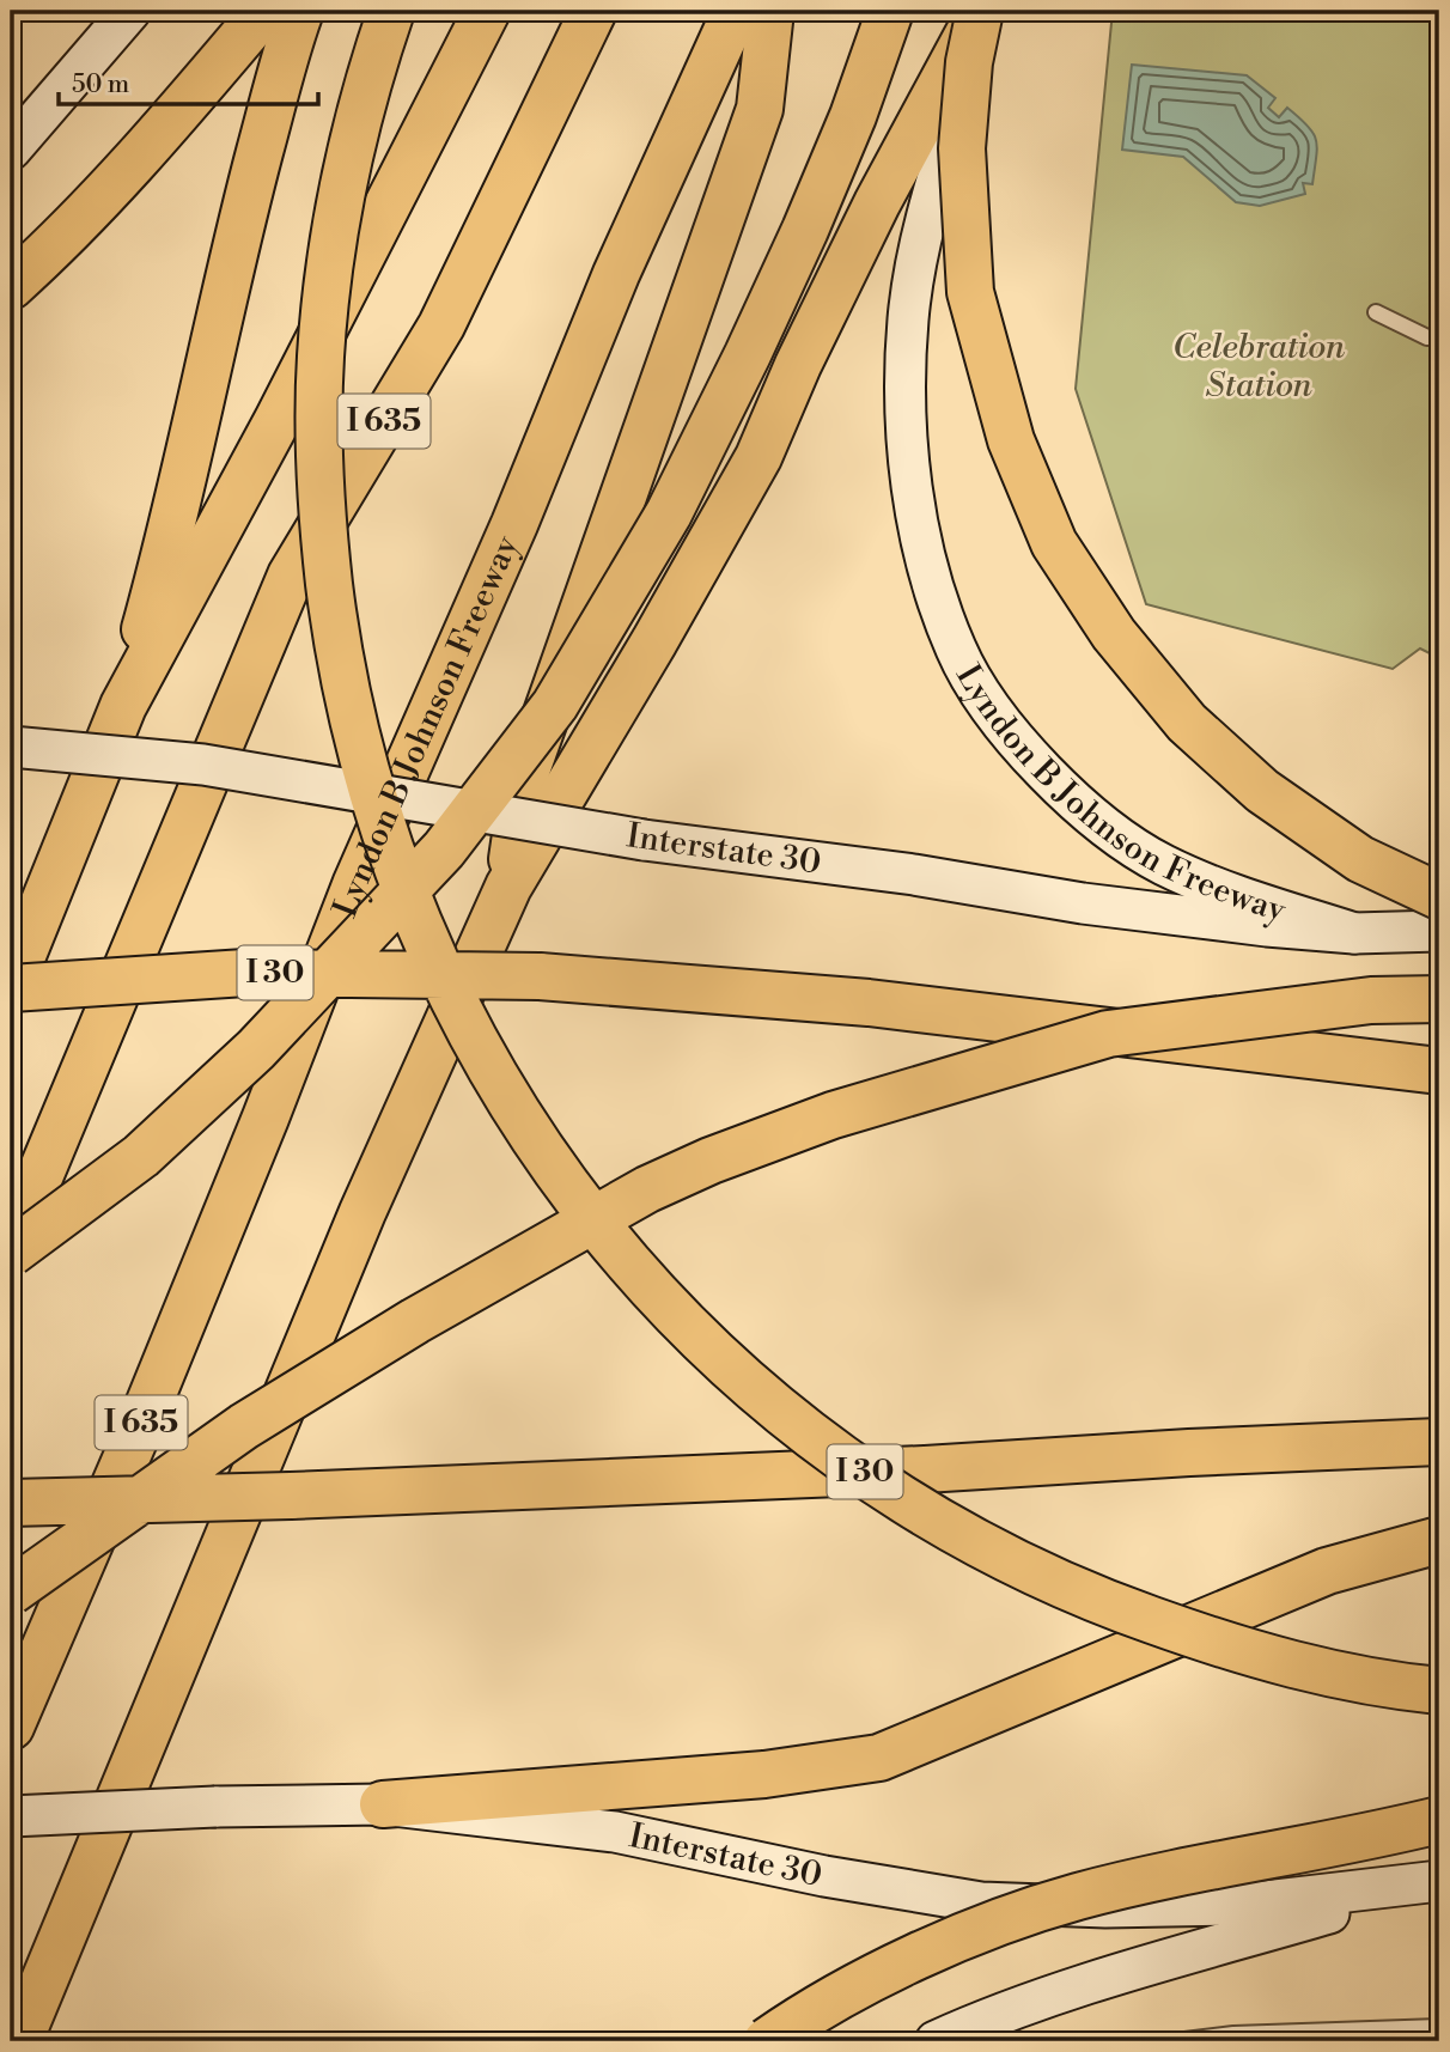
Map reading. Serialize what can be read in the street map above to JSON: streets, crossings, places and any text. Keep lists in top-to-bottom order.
{
  "streets": {
    "highway": ["I 635", "Lyndon B Johnson Freeway", "I 30"],
    "main road": ["Interstate 30"]
  },
  "crossings": [
    ["Lyndon B Johnson Freeway", "Interstate 30"]
  ],
  "parks": ["Celebration Station"],
  "scale_bar": "50 m"
}
